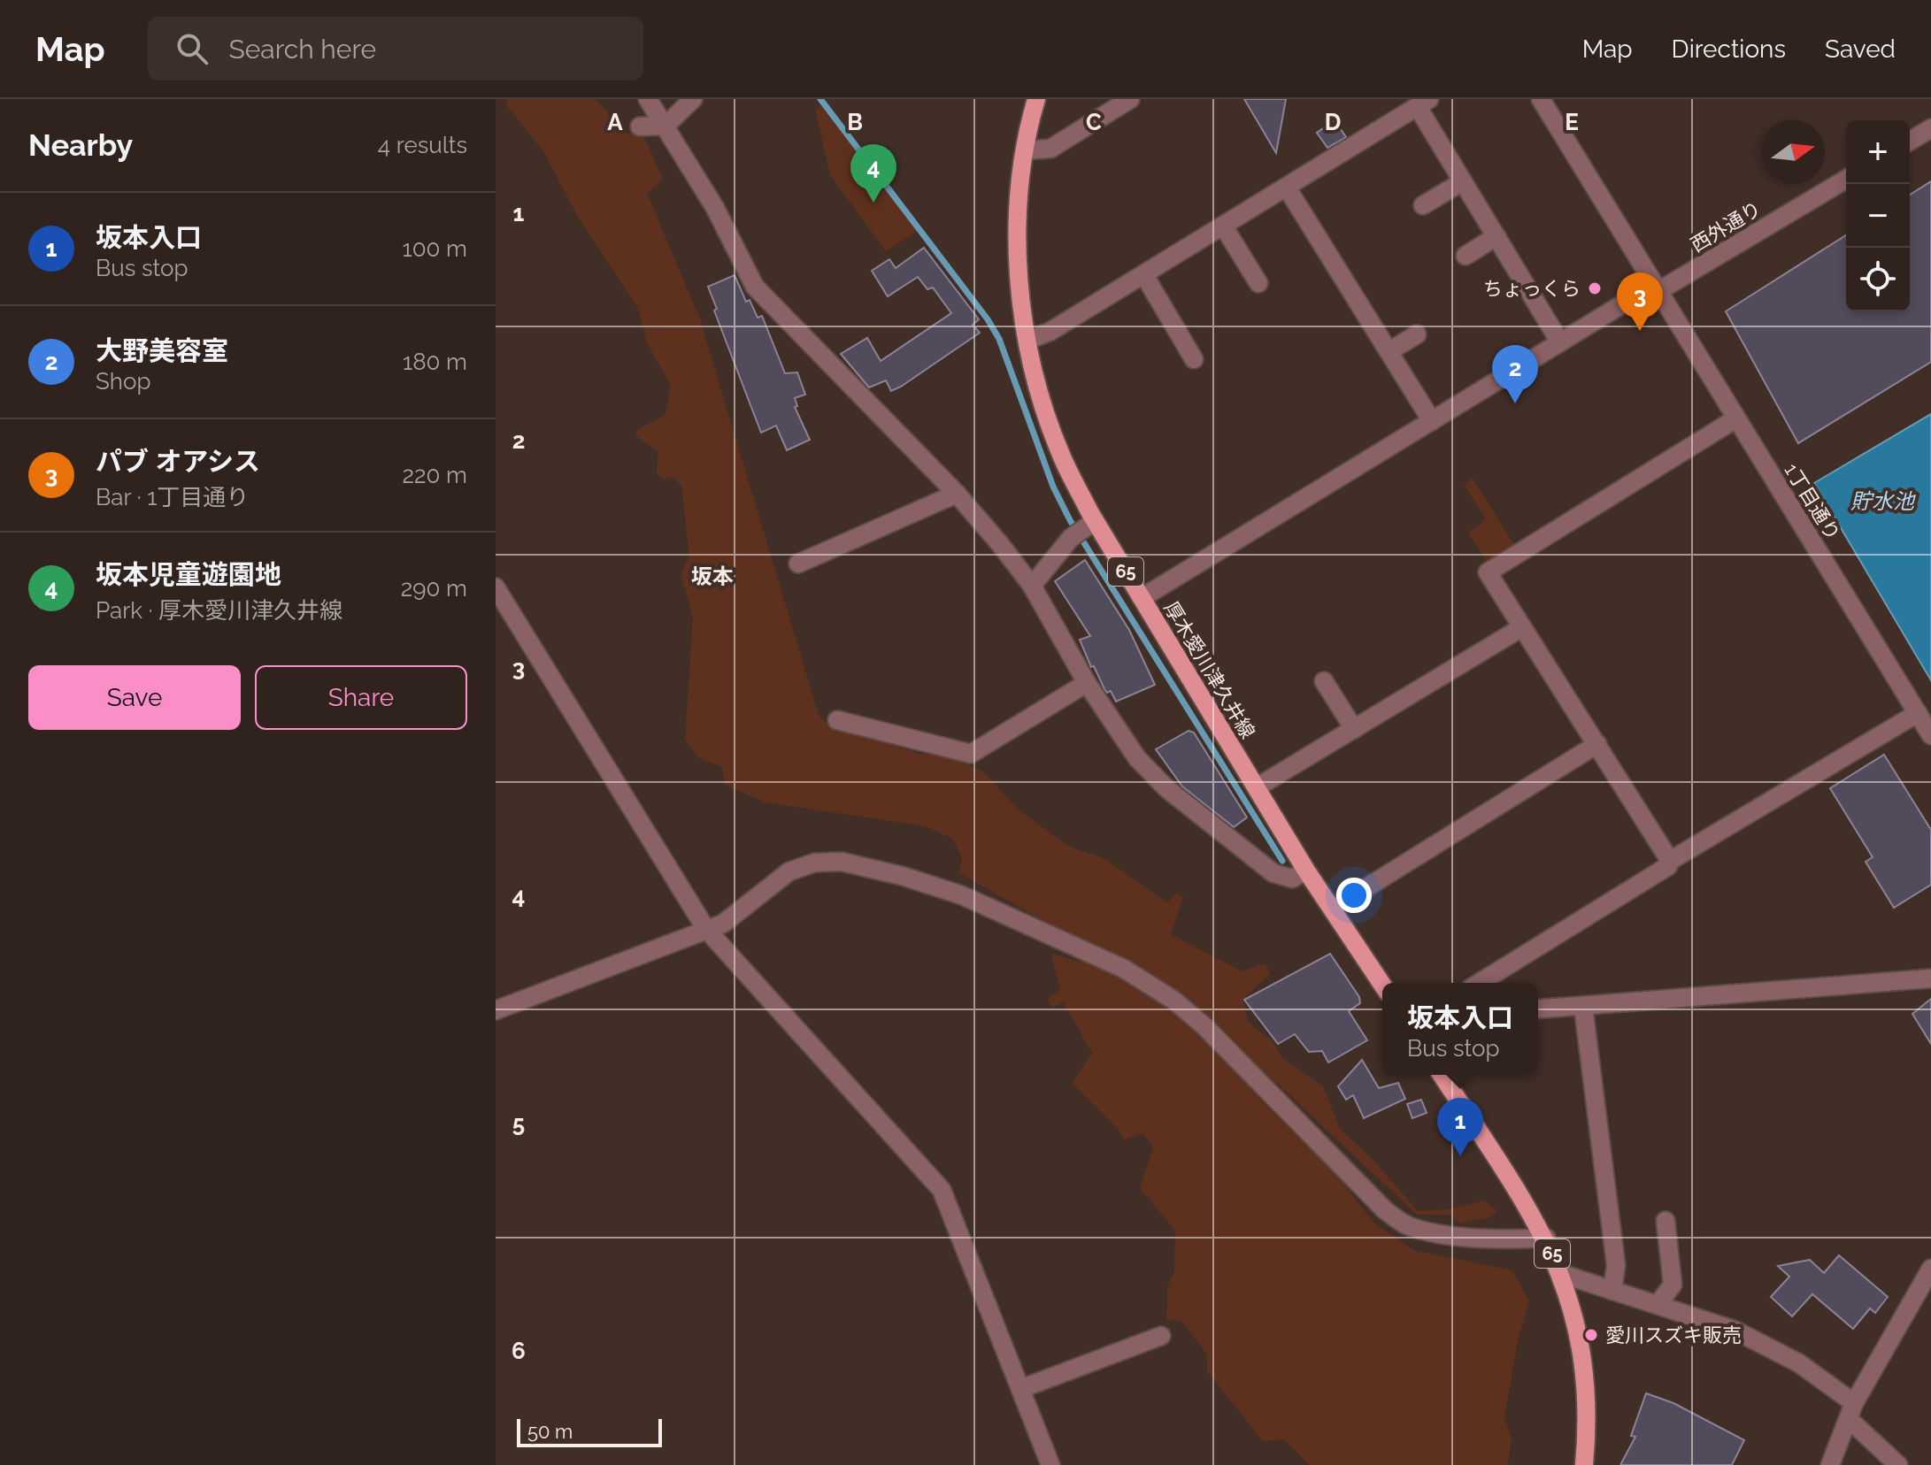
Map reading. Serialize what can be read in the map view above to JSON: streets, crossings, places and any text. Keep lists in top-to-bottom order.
{
  "streets": {
    "main road": ["65", "厚木愛川津久井線"],
    "street": ["西外通り", "1丁目通り"]
  },
  "crossings": [
    ["西外通り", "1丁目通り"],
    ["西外通り", "厚木愛川津久井線"]
  ],
  "districts": ["坂本"],
  "water": ["貯水池"],
  "places": ["ちょっくら", "愛川スズキ販売"],
  "scale_bar": "50 m",
  "north": "right",
  "page": {
    "header": "Map",
    "search": "Search here",
    "nav": ["Map", "Directions", "Saved"],
    "heading": ["Nearby", "4 results"],
    "map_buttons": ["+", "−"],
    "pins": [
      "4",
      "3",
      "2",
      "1"
    ],
    "list": [
      {
        "mark": "1",
        "name": "坂本入口",
        "note": "Bus stop",
        "value": "100 m"
      },
      {
        "mark": "2",
        "name": "大野美容室",
        "note": "Shop",
        "value": "180 m"
      },
      {
        "mark": "3",
        "name": "パブ オアシス",
        "note": "Bar · 1丁目通り",
        "value": "220 m"
      },
      {
        "mark": "4",
        "name": "坂本児童遊園地",
        "note": "Park · 厚木愛川津久井線",
        "value": "290 m"
      }
    ],
    "buttons": ["Save", "Share"],
    "popup": ["坂本入口", "Bus stop"],
    "scale": "50 m"
  },
  "grid": {
    "columns": [
      "A",
      "B",
      "C",
      "D",
      "E"
    ],
    "rows": [
      "1",
      "2",
      "3",
      "4",
      "5",
      "6"
    ]
  }
}
